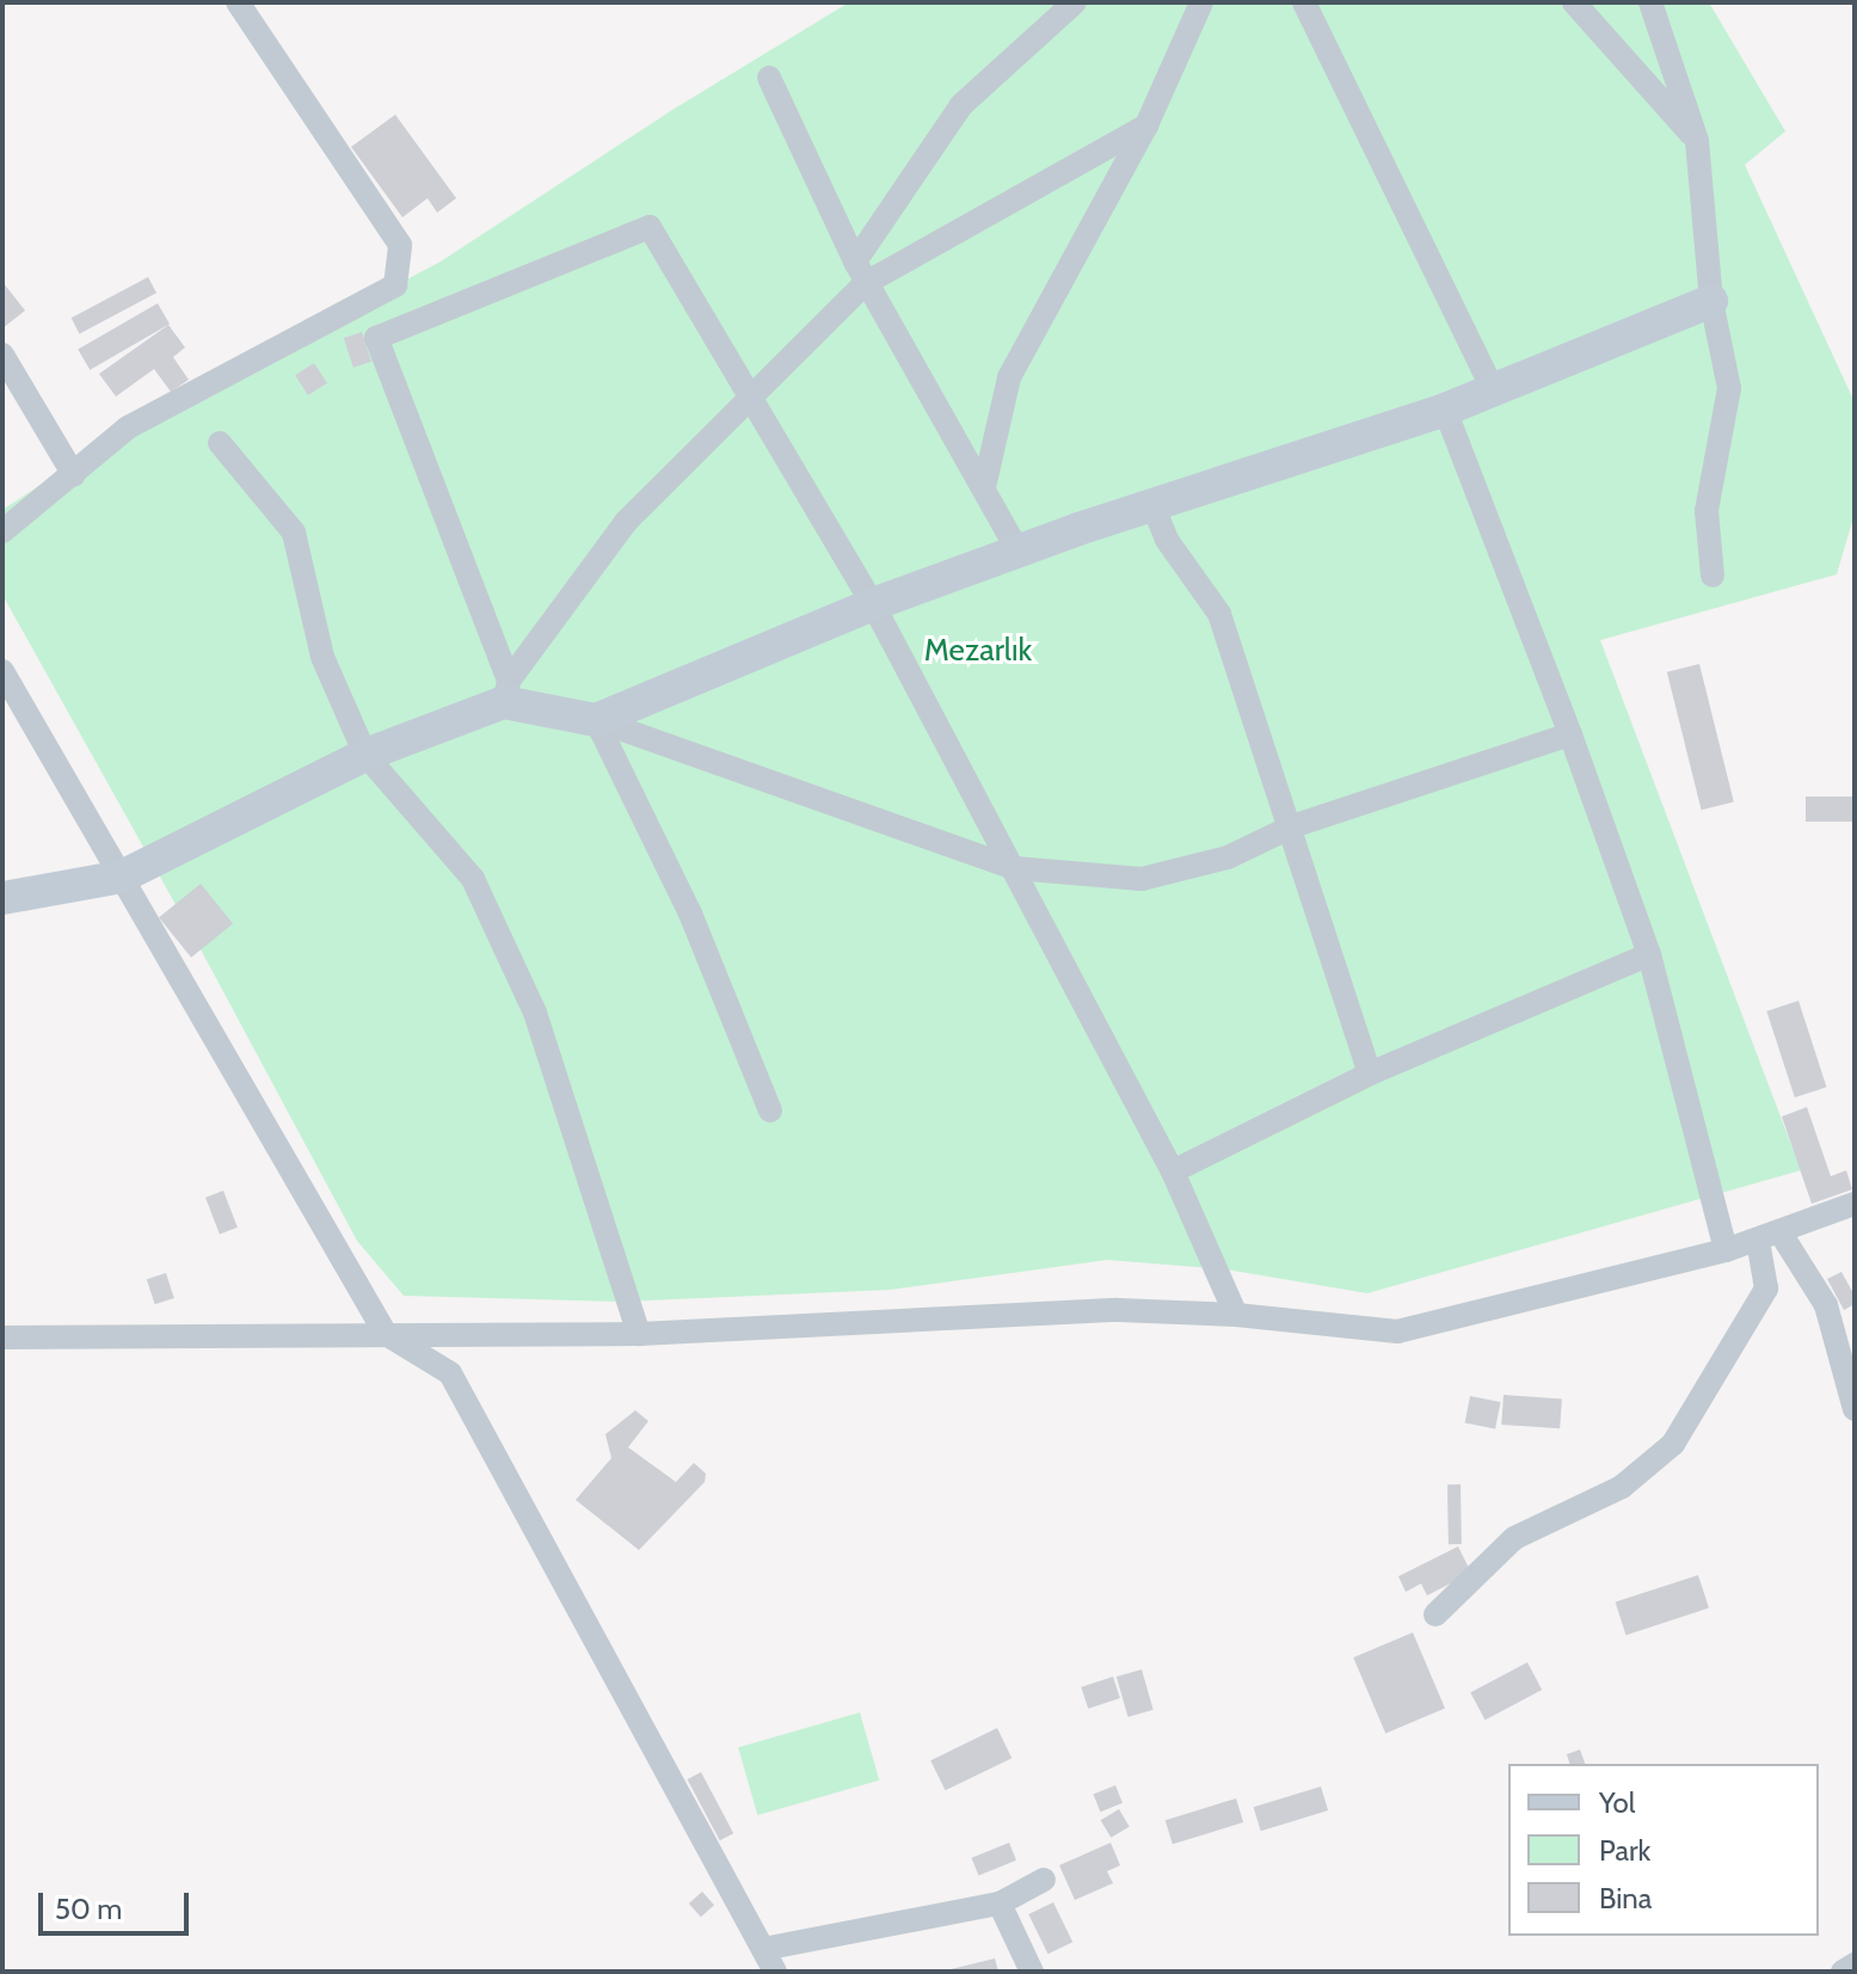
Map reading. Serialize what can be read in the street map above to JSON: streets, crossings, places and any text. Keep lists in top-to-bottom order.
{
  "parks": ["Mezarlık"],
  "legend": ["Yol", "Park", "Bina"],
  "scale_bar": "50 m"
}
